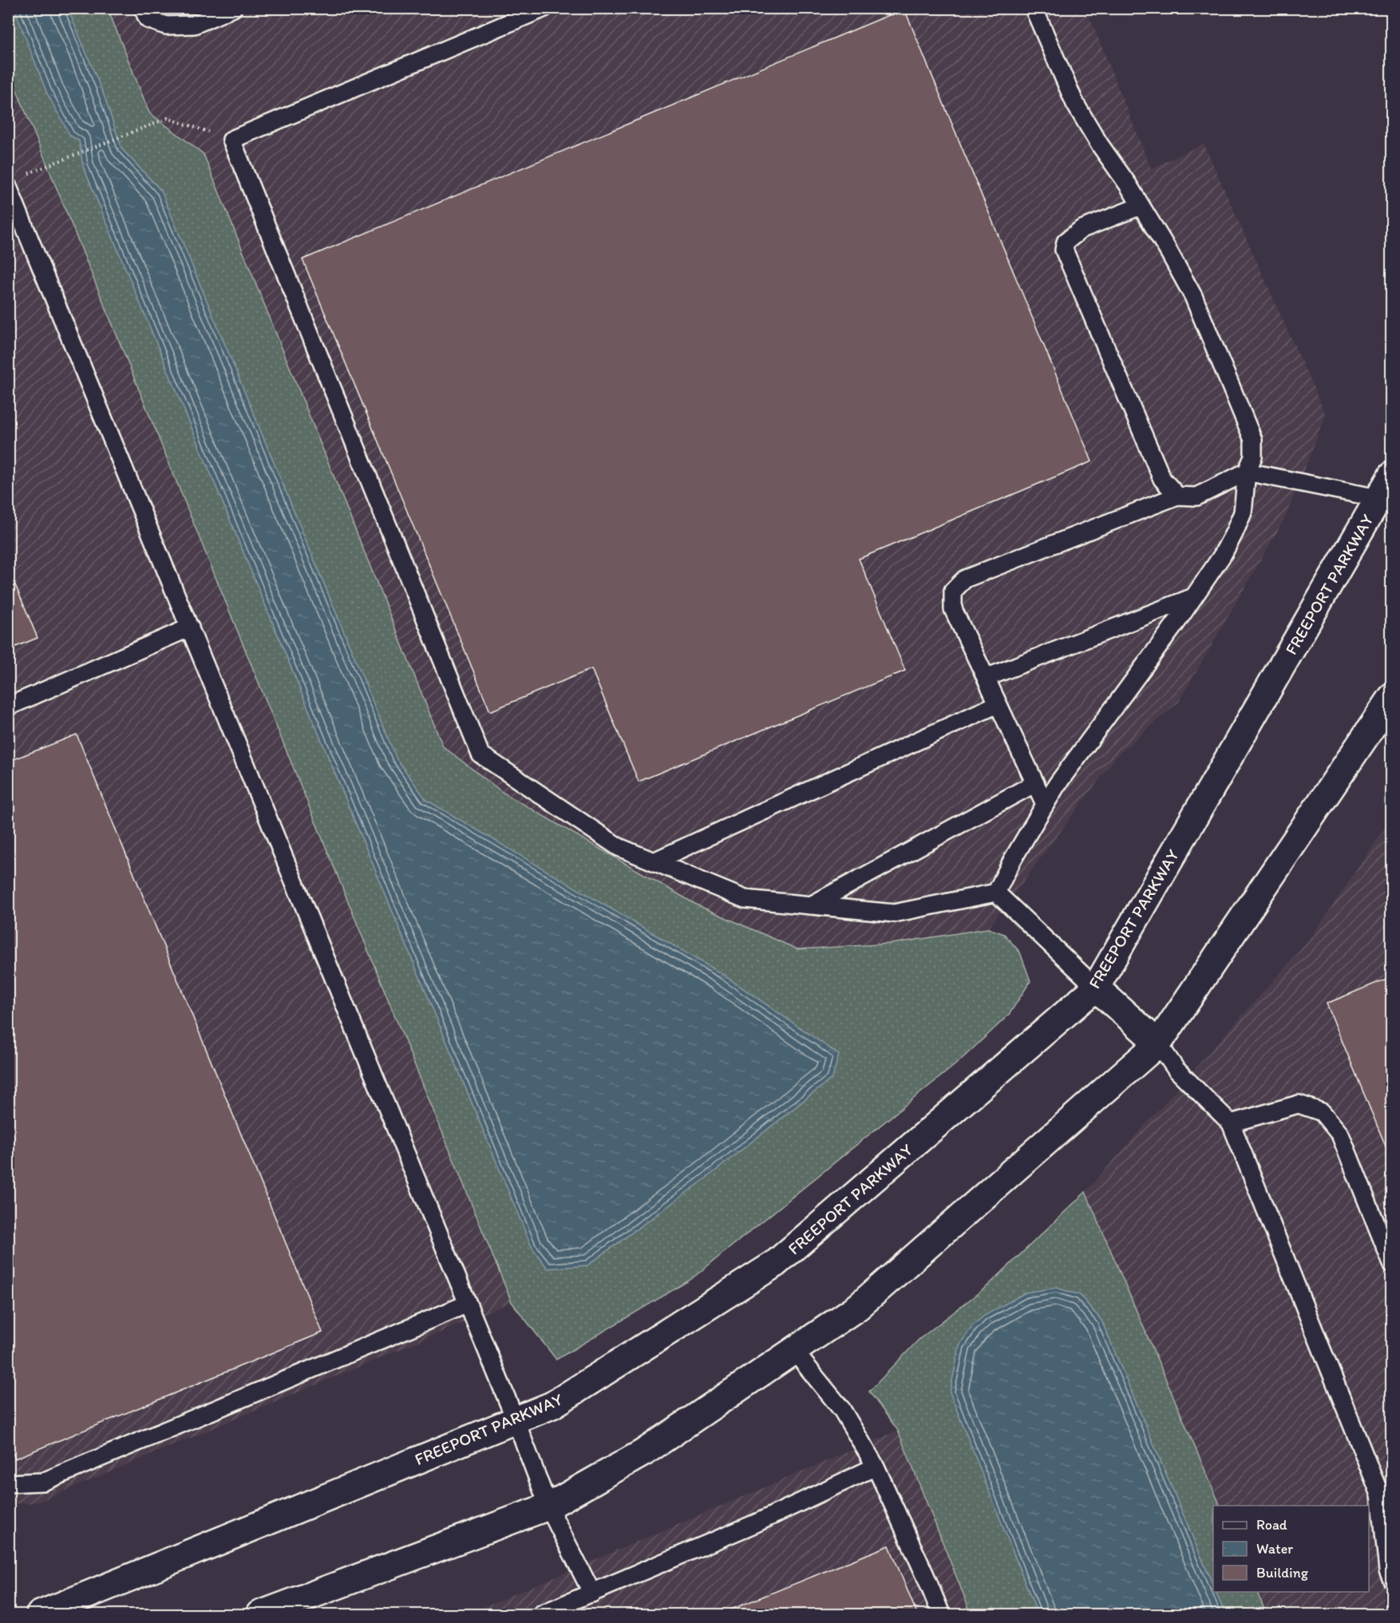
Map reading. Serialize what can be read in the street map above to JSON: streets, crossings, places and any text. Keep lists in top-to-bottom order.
{
  "streets": {
    "main road": ["FREEPORT PARKWAY"]
  },
  "legend": ["Road", "Water", "Building"]
}
